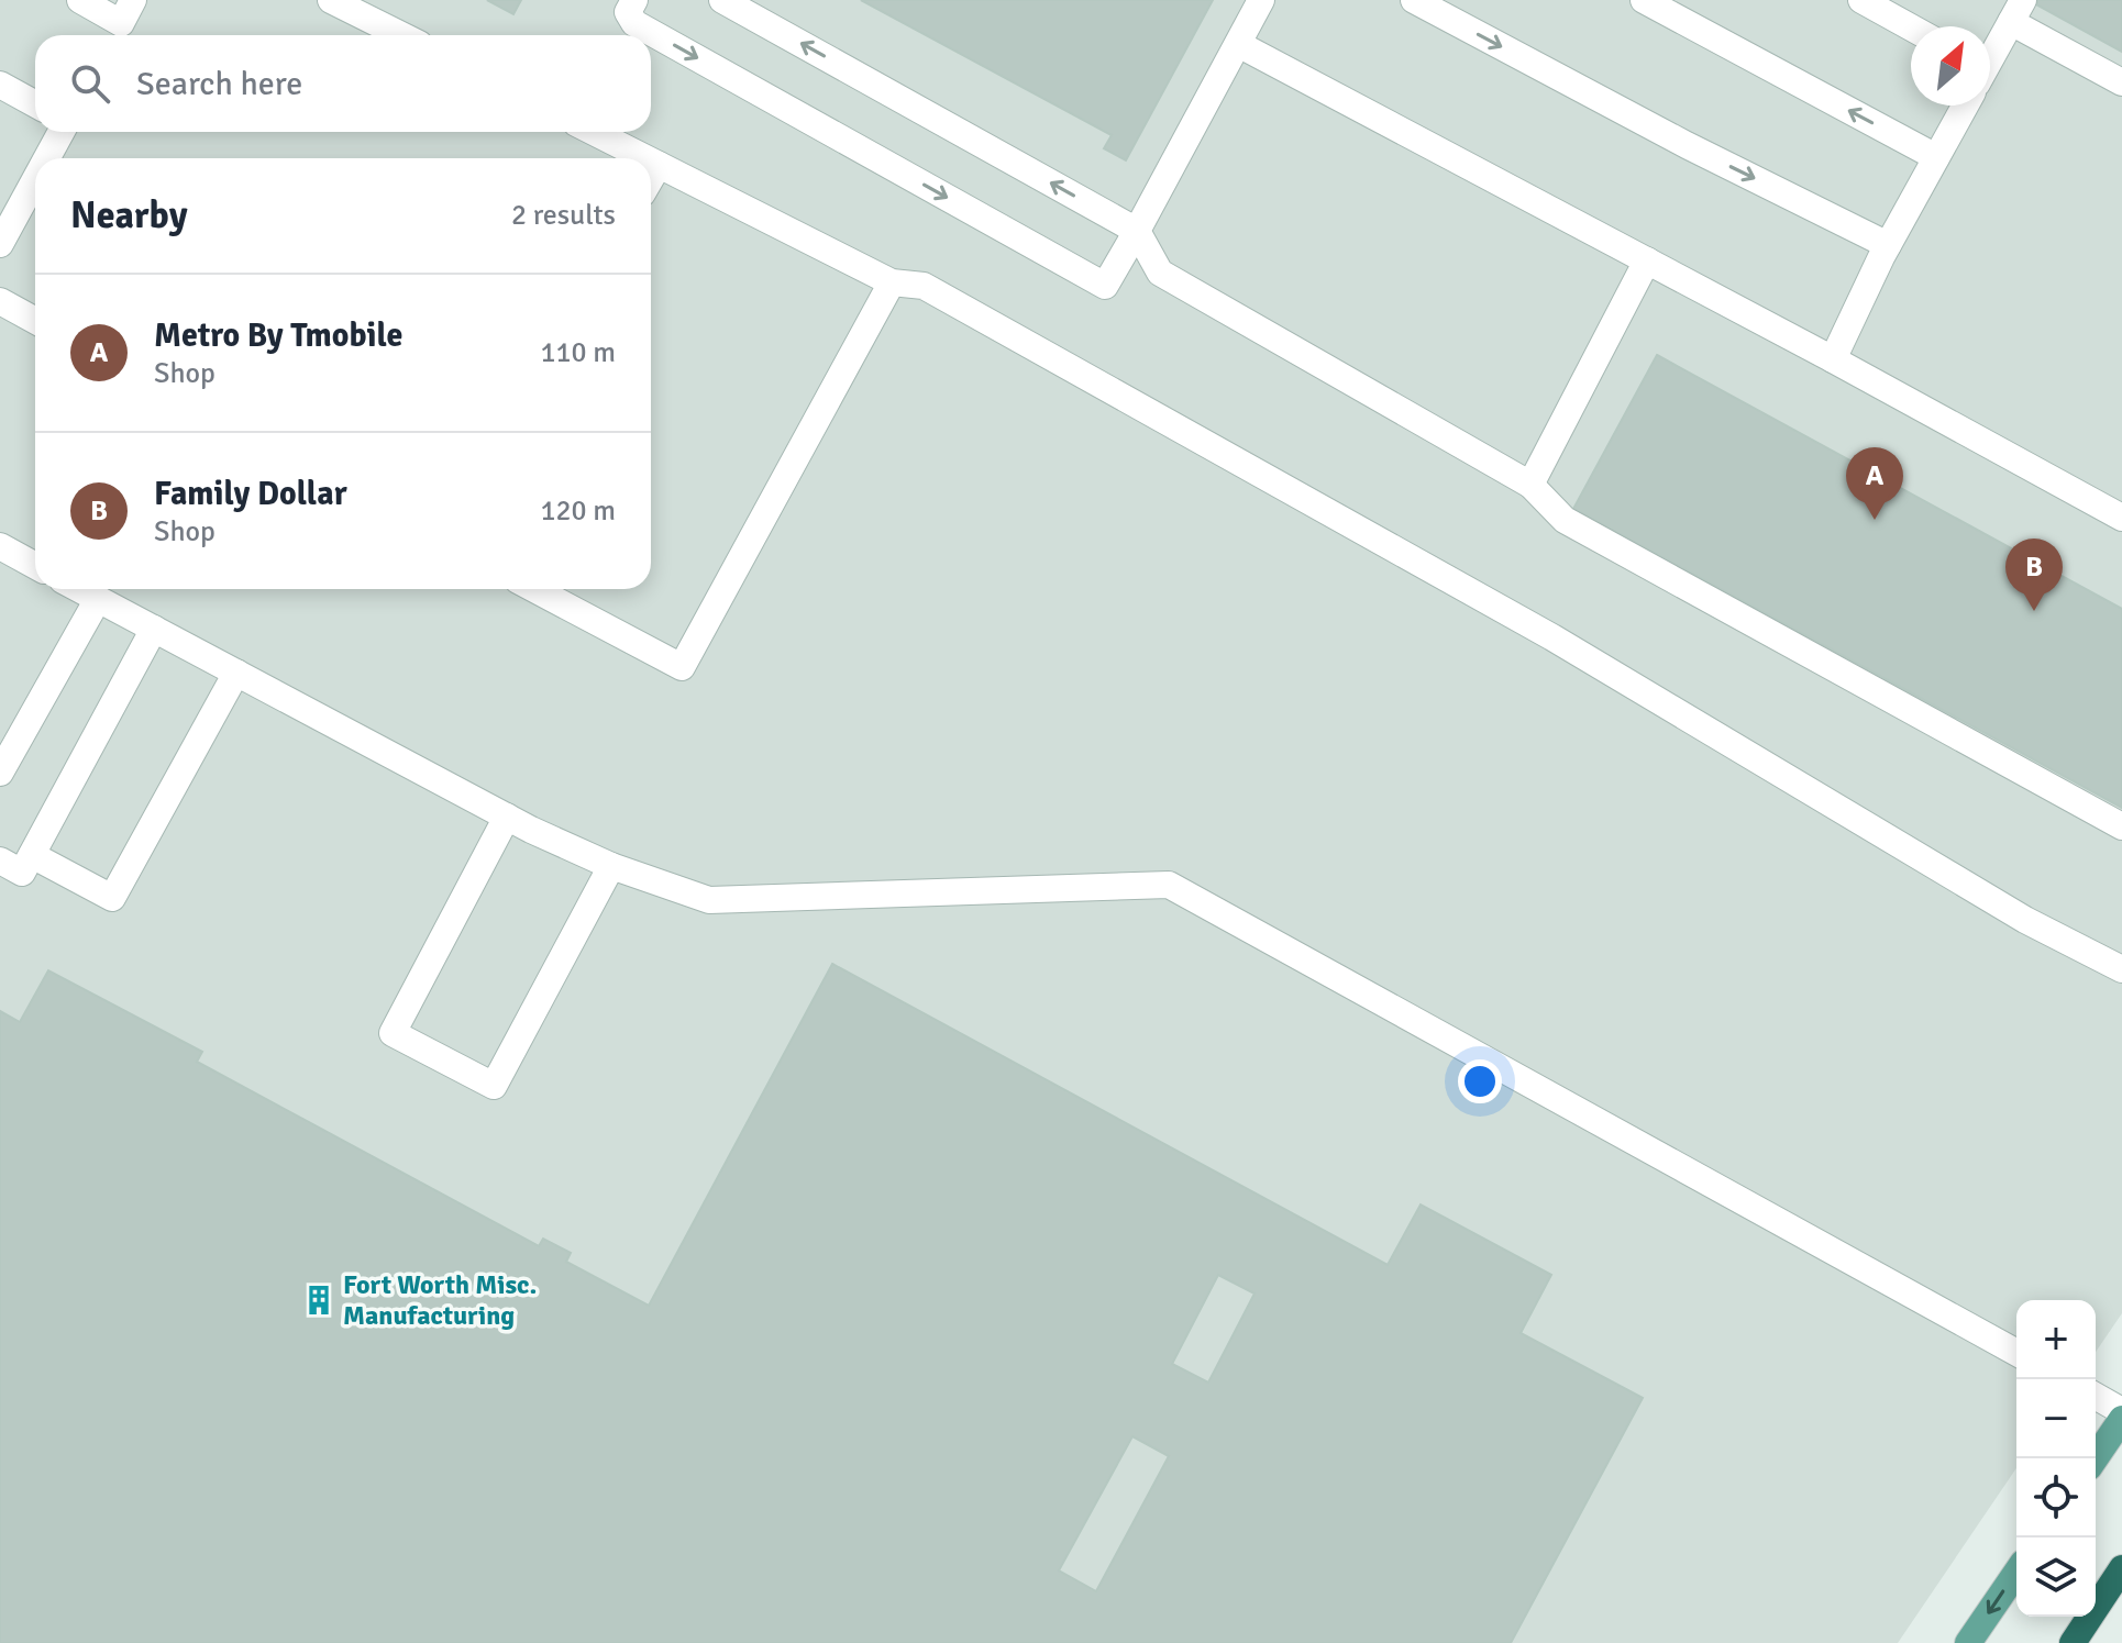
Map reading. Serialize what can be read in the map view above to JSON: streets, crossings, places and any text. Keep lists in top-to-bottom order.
{
  "places": {
    "building": ["Fort Worth Misc. Manufacturing"]
  },
  "north": "top right",
  "page": {
    "search": "Search here",
    "heading": ["Nearby", "2 results"],
    "list": [
      {
        "mark": "A",
        "name": "Metro By Tmobile",
        "note": "Shop",
        "value": "110 m"
      },
      {
        "mark": "B",
        "name": "Family Dollar",
        "note": "Shop",
        "value": "120 m"
      }
    ],
    "pins": ["A", "B"],
    "map_buttons": ["+", "−"]
  }
}
